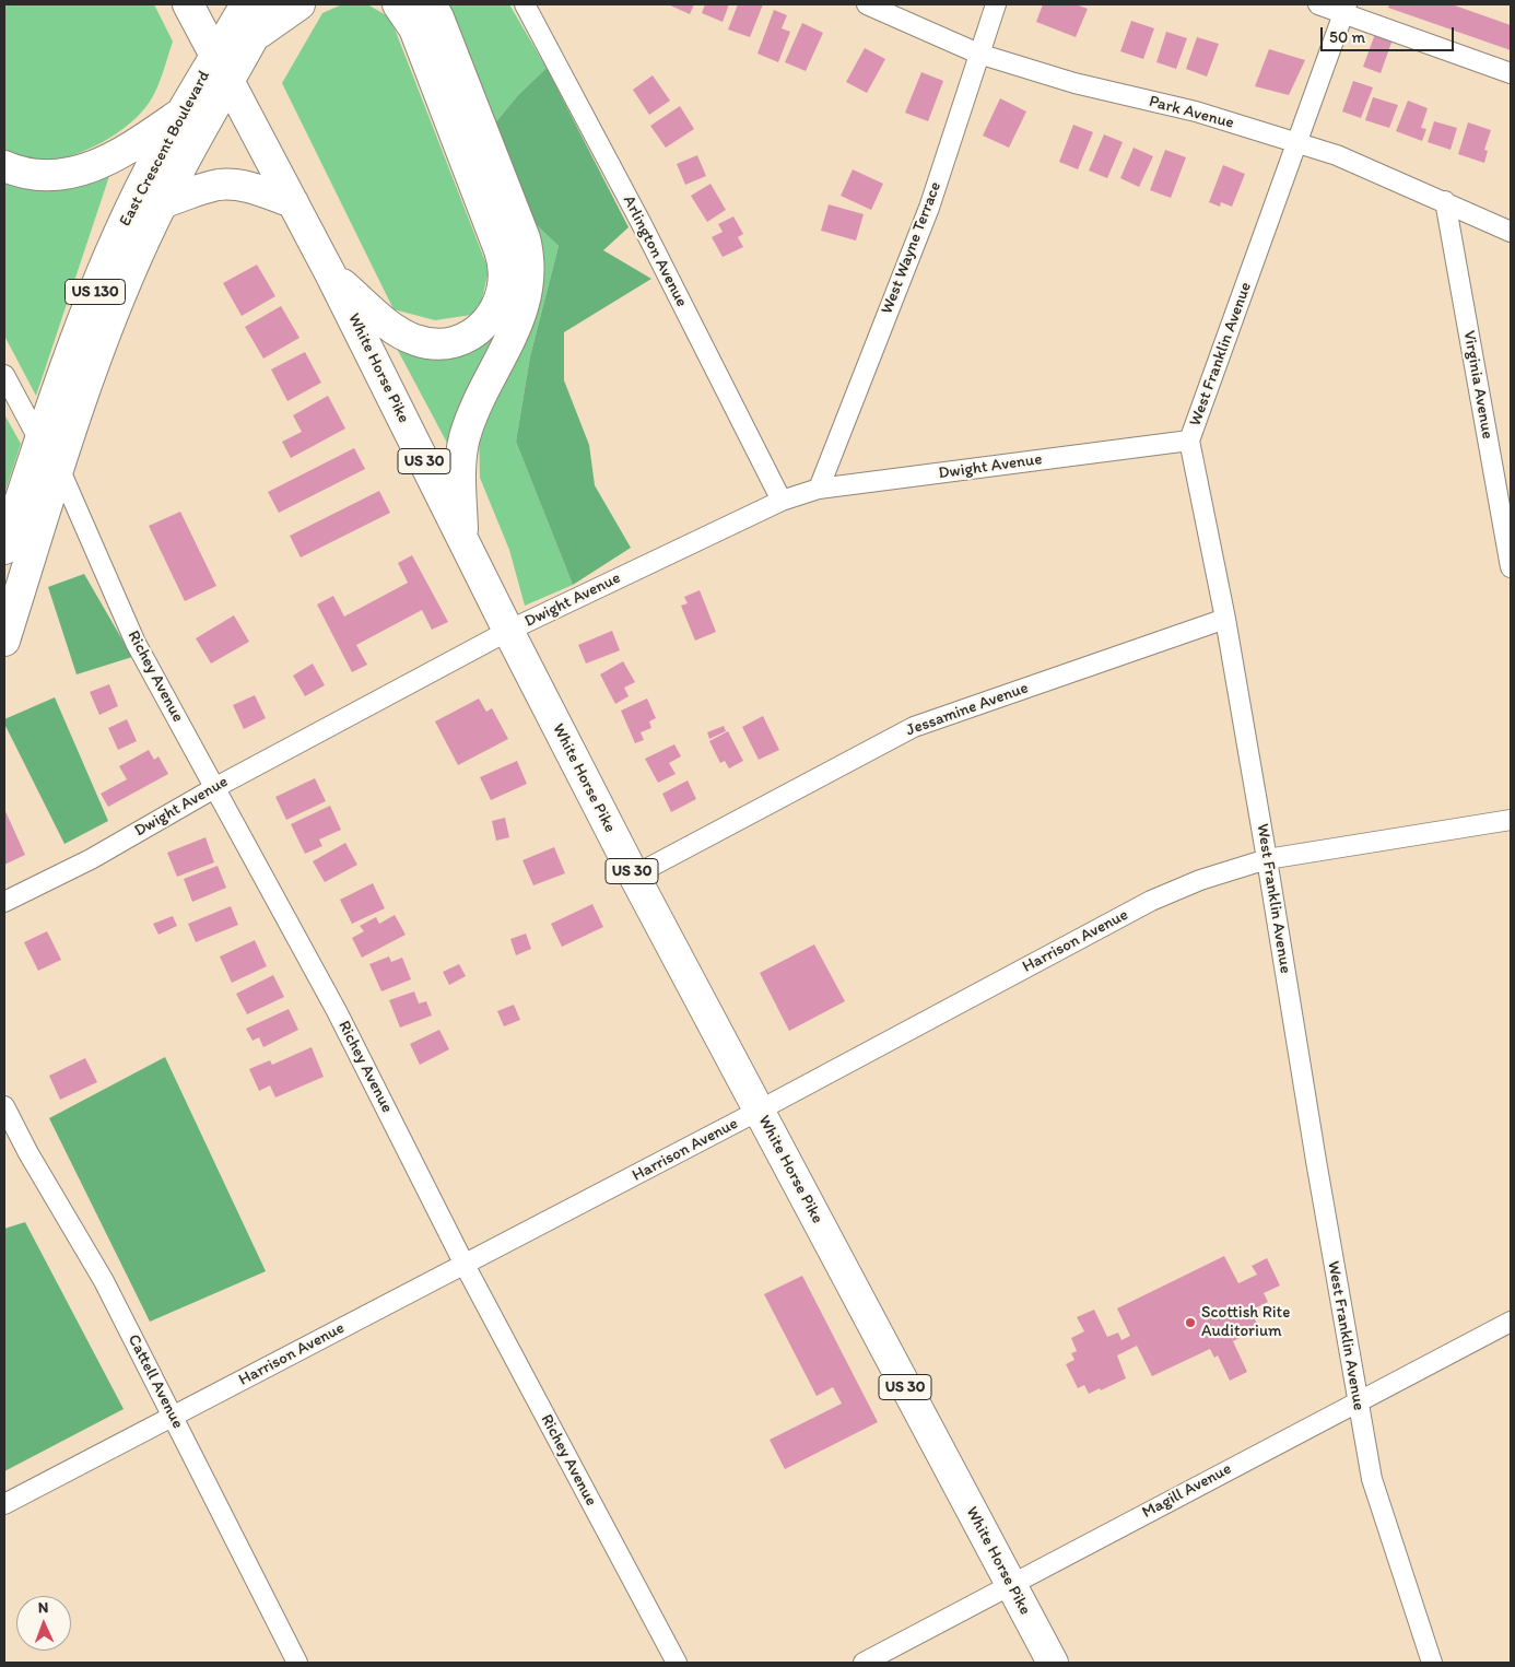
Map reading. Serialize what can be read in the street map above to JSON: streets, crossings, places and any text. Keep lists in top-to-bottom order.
{
  "streets": {
    "main road": [
      "East Crescent Boulevard",
      "US 130",
      "White Horse Pike",
      "US 30"
    ],
    "street": [
      "Park Avenue",
      "West Wayne Terrace",
      "Arlington Avenue",
      "West Franklin Avenue",
      "Virginia Avenue",
      "Dwight Avenue",
      "Richey Avenue",
      "Jessamine Avenue",
      "Harrison Avenue",
      "Cattell Avenue",
      "Magill Avenue"
    ]
  },
  "crossings": [
    ["Park Avenue", "West Wayne Terrace"],
    ["Park Avenue", "West Franklin Avenue"],
    ["Park Avenue", "Virginia Avenue"],
    ["East Crescent Boulevard", "US 130"],
    ["East Crescent Boulevard", "White Horse Pike"],
    ["East Crescent Boulevard", "Richey Avenue"],
    ["West Wayne Terrace", "Dwight Avenue"],
    ["Arlington Avenue", "Dwight Avenue"],
    ["US 130", "Richey Avenue"],
    ["West Franklin Avenue", "Dwight Avenue"],
    ["West Franklin Avenue", "Jessamine Avenue"],
    ["West Franklin Avenue", "Harrison Avenue"],
    ["West Franklin Avenue", "Magill Avenue"],
    ["White Horse Pike", "Dwight Avenue"],
    ["White Horse Pike", "Jessamine Avenue"],
    ["White Horse Pike", "Harrison Avenue"],
    ["White Horse Pike", "Magill Avenue"],
    ["Dwight Avenue", "Richey Avenue"],
    ["Richey Avenue", "Harrison Avenue"],
    ["Harrison Avenue", "Cattell Avenue"]
  ],
  "places": ["Scottish Rite Auditorium"],
  "scale_bar": "50 m",
  "north": "top"
}
